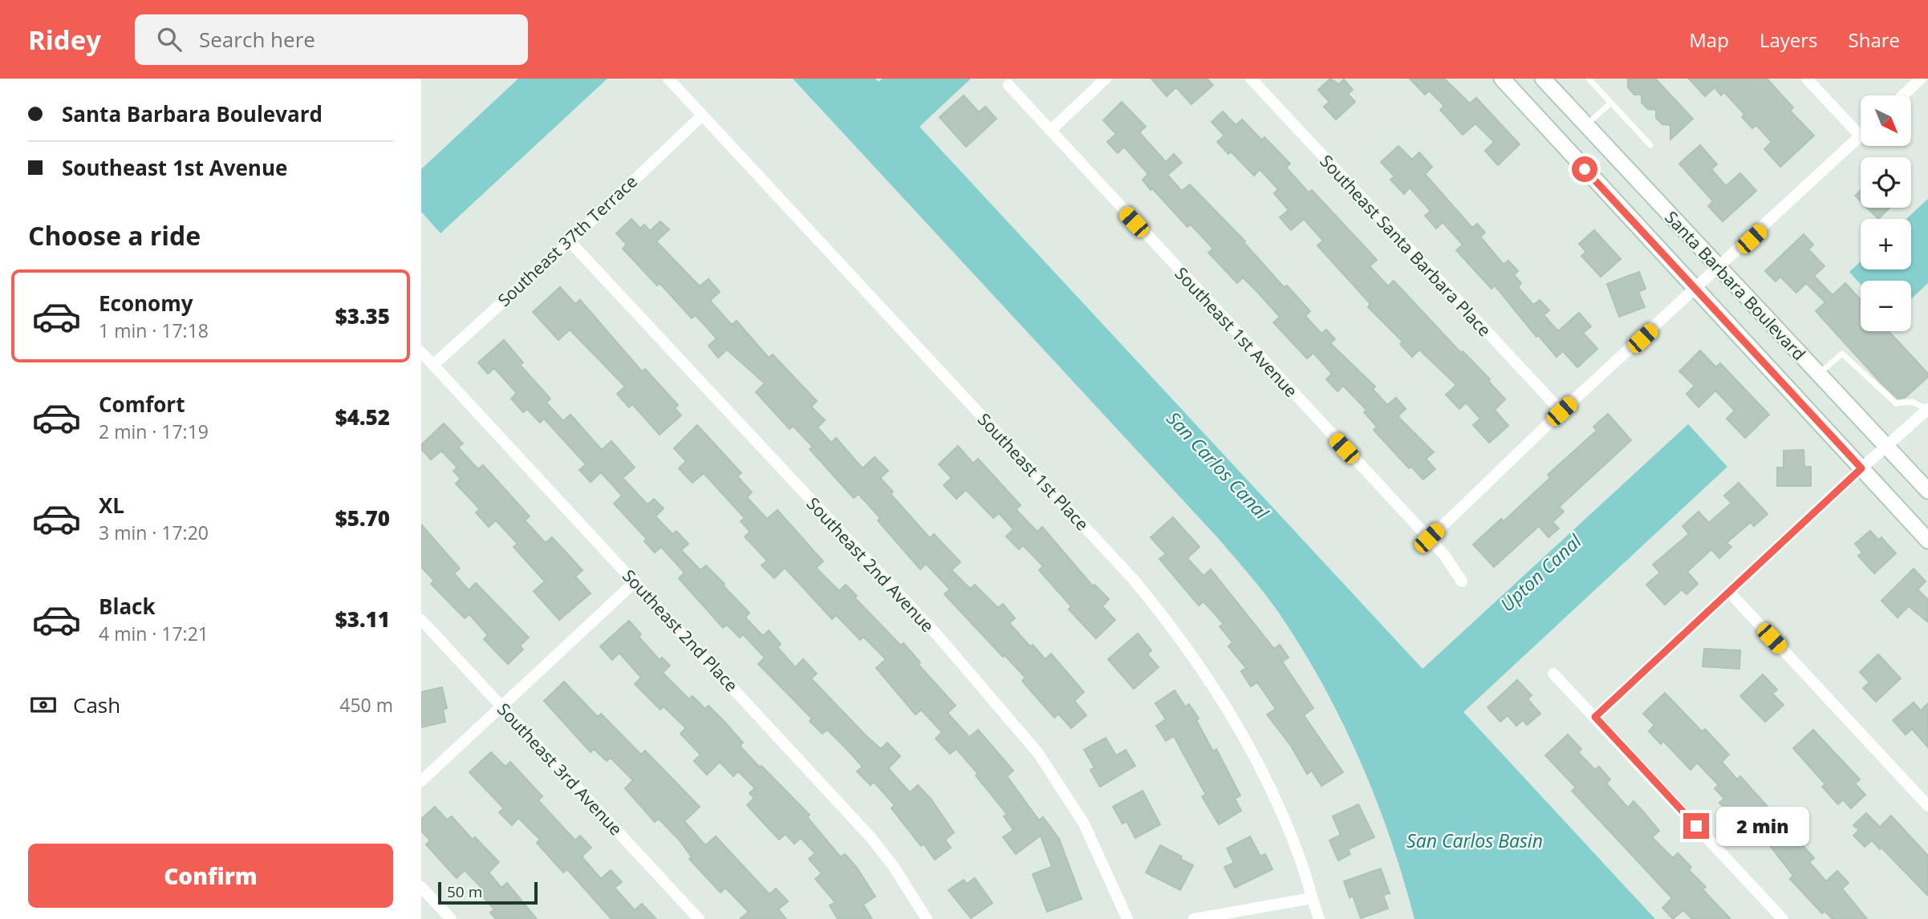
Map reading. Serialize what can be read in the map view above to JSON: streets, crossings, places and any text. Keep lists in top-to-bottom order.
{
  "streets": {
    "main road": ["Santa Barbara Boulevard"],
    "street": [
      "Southeast 37th Terrace",
      "Southeast Santa Barbara Place",
      "Southeast 1st Avenue",
      "Southeast 1st Place",
      "Southeast 2nd Avenue",
      "Southeast 2nd Place",
      "Southeast 3rd Avenue"
    ]
  },
  "crossings": [
    ["Southeast 37th Terrace", "Southeast 1st Place"],
    ["Southeast 37th Terrace", "Southeast 2nd Avenue"],
    ["Southeast 37th Terrace", "Southeast 2nd Place"]
  ],
  "water": ["San Carlos Canal", "Upton Canal", "San Carlos Basin"],
  "scale_bar": "50 m",
  "north": "bottom right",
  "page": {
    "header": "Ridey",
    "search": "Search here",
    "nav": ["Map", "Layers", "Share"],
    "banner": ["Santa Barbara Boulevard", "Southeast 1st Avenue"],
    "map_buttons": ["+", "−"],
    "heading": "Choose a ride",
    "list": [
      {
        "name": "Economy",
        "note": "1 min · 17:18",
        "value": "$3.35"
      },
      {
        "name": "Comfort",
        "note": "2 min · 17:19",
        "value": "$4.52"
      },
      {
        "name": "XL",
        "note": "3 min · 17:20",
        "value": "$5.70"
      },
      {
        "name": "Black",
        "note": "4 min · 17:21",
        "value": "$3.11"
      }
    ],
    "pay": ["Cash", "450 m"],
    "bubble": "2 min",
    "buttons": "Confirm",
    "scale": "50 m"
  }
}
